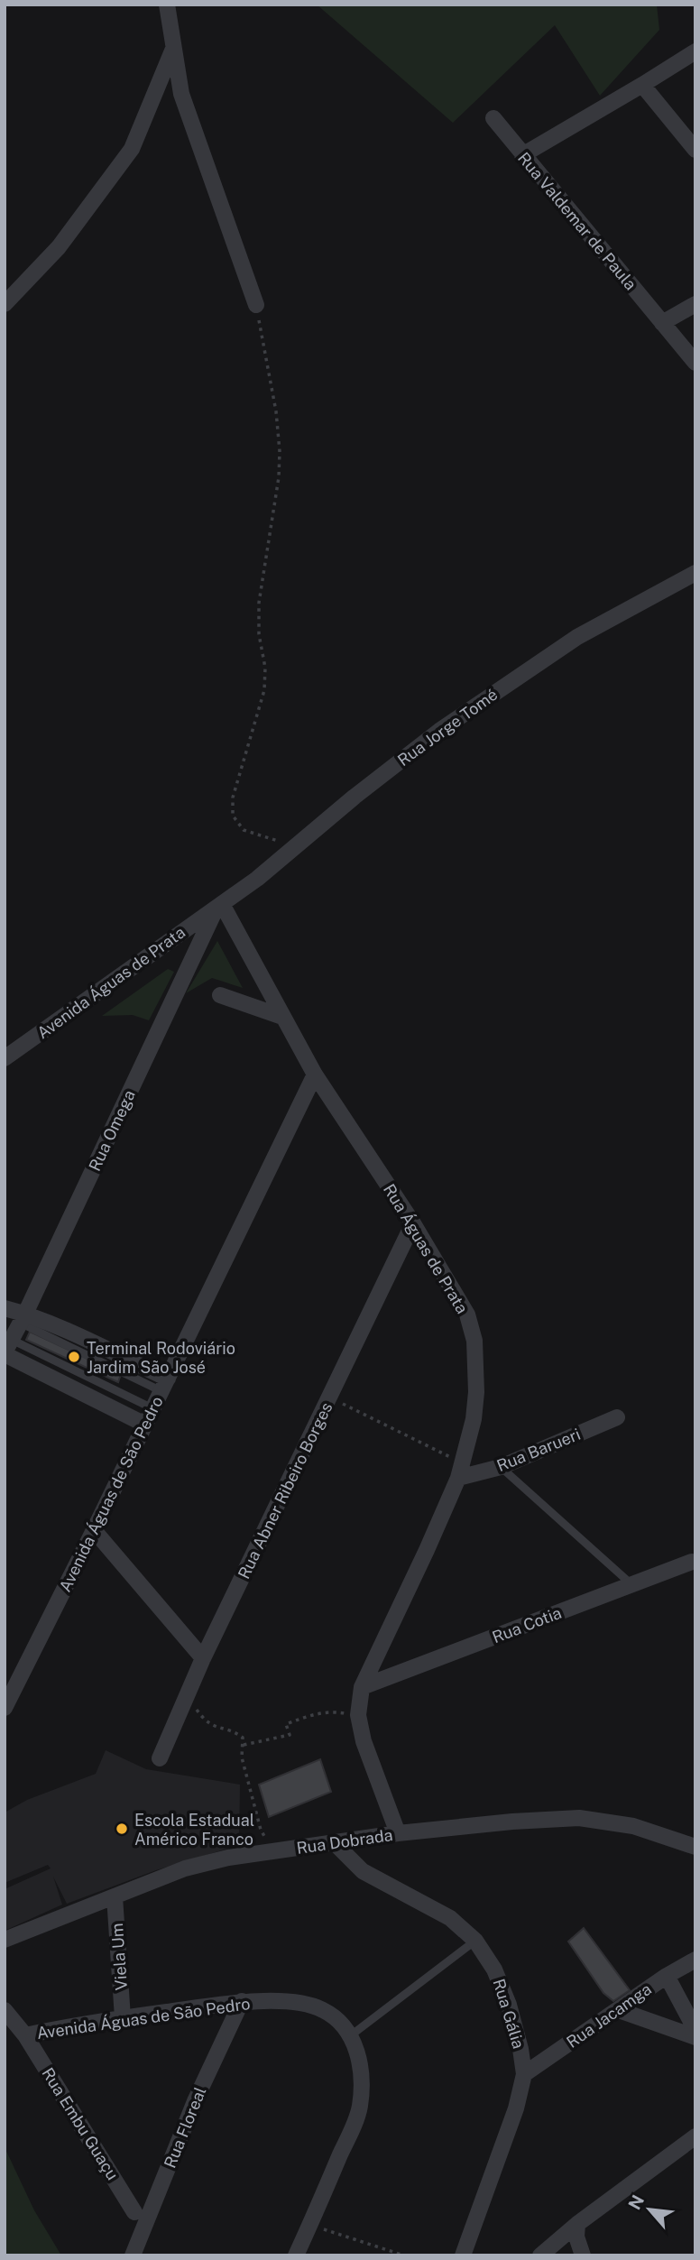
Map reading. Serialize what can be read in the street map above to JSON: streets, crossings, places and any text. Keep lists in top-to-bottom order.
{
  "streets": {
    "street": [
      "Rua Valdemar de Paula",
      "Rua Jorge Tomé",
      "Avenida Águas de Prata",
      "Rua Omega",
      "Rua Águas de Prata",
      "Rua Barueri",
      "Rua Abner Ribeiro Borges",
      "Avenida Águas de São Pedro",
      "Rua Cotia",
      "Rua Dobrada",
      "Viela Um",
      "Rua Gália",
      "Rua Jacamga",
      "Rua Embu Guaçu",
      "Rua Floreal"
    ]
  },
  "crossings": [
    ["Rua Jorge Tomé", "Avenida Águas de Prata"],
    ["Rua Jorge Tomé", "Rua Omega"],
    ["Rua Jorge Tomé", "Rua Águas de Prata"],
    ["Avenida Águas de Prata", "Rua Omega"],
    ["Avenida Águas de Prata", "Rua Águas de Prata"],
    ["Rua Omega", "Rua Águas de Prata"],
    ["Rua Águas de Prata", "Rua Barueri"],
    ["Rua Águas de Prata", "Rua Abner Ribeiro Borges"],
    ["Rua Águas de Prata", "Avenida Águas de São Pedro"],
    ["Rua Águas de Prata", "Rua Cotia"],
    ["Rua Águas de Prata", "Rua Dobrada"],
    ["Avenida Águas de São Pedro", "Viela Um"],
    ["Avenida Águas de São Pedro", "Rua Embu Guaçu"],
    ["Avenida Águas de São Pedro", "Rua Floreal"],
    ["Rua Dobrada", "Viela Um"],
    ["Rua Dobrada", "Rua Gália"],
    ["Rua Gália", "Rua Jacamga"]
  ],
  "places": ["Terminal Rodoviário Jardim São José", "Escola Estadual Américo Franco"],
  "north": "top left"
}
